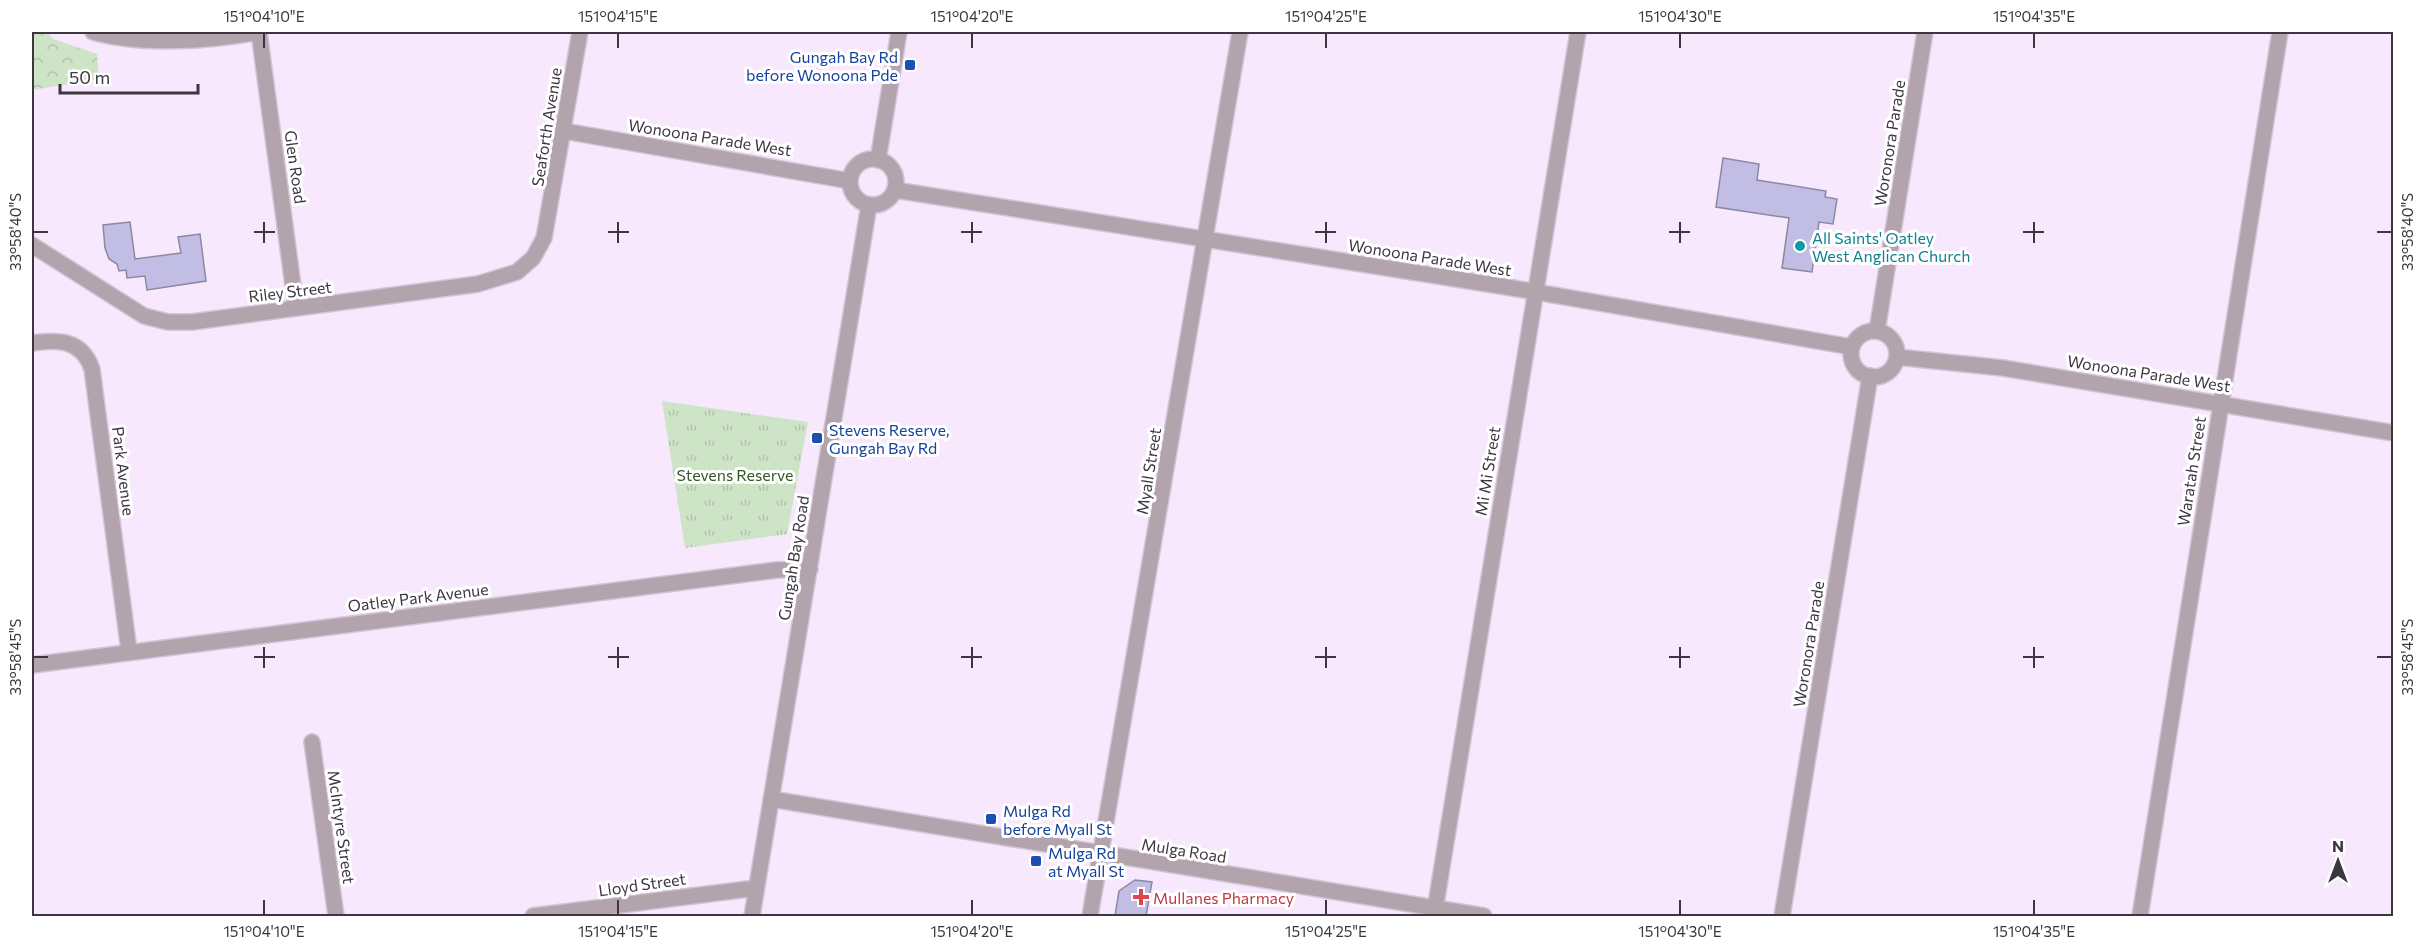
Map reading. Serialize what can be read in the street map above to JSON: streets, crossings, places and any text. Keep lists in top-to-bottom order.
{
  "streets": {
    "street": [
      "Seaforth Avenue",
      "Wonoona Parade West",
      "Woronora Parade",
      "Glen Road",
      "Riley Street",
      "Park Avenue",
      "Myall Street",
      "Mi Mi Street",
      "Waratah Street",
      "Gungah Bay Road",
      "Oatley Park Avenue",
      "McIntyre Street",
      "Mulga Road",
      "Lloyd Street"
    ]
  },
  "crossings": [
    ["Seaforth Avenue", "Wonoona Parade West"],
    ["Seaforth Avenue", "Riley Street"],
    ["Wonoona Parade West", "Woronora Parade"],
    ["Wonoona Parade West", "Myall Street"],
    ["Wonoona Parade West", "Mi Mi Street"],
    ["Wonoona Parade West", "Waratah Street"],
    ["Wonoona Parade West", "Gungah Bay Road"],
    ["Glen Road", "Riley Street"],
    ["Park Avenue", "Oatley Park Avenue"],
    ["Myall Street", "Mulga Road"],
    ["Mi Mi Street", "Mulga Road"],
    ["Gungah Bay Road", "Oatley Park Avenue"],
    ["Gungah Bay Road", "Mulga Road"],
    ["Gungah Bay Road", "Lloyd Street"]
  ],
  "parks": ["Stevens Reserve"],
  "places": {
    "transit": [
      "Gungah Bay Rd before Wonoona Pde",
      "Stevens Reserve, Gungah Bay Rd",
      "Mulga Rd before Myall St",
      "Mulga Rd at Myall St"
    ],
    "other": ["All Saints' Oatley West Anglican Church"],
    "health": ["Mullanes Pharmacy"]
  },
  "scale_bar": "50 m",
  "north": "top",
  "coordinates": [
    "151°04'10\"E",
    "151°04'15\"E",
    "151°04'20\"E",
    "151°04'25\"E",
    "151°04'30\"E",
    "151°04'35\"E",
    "33°58'40\"S",
    "33°58'45\"S"
  ]
}
